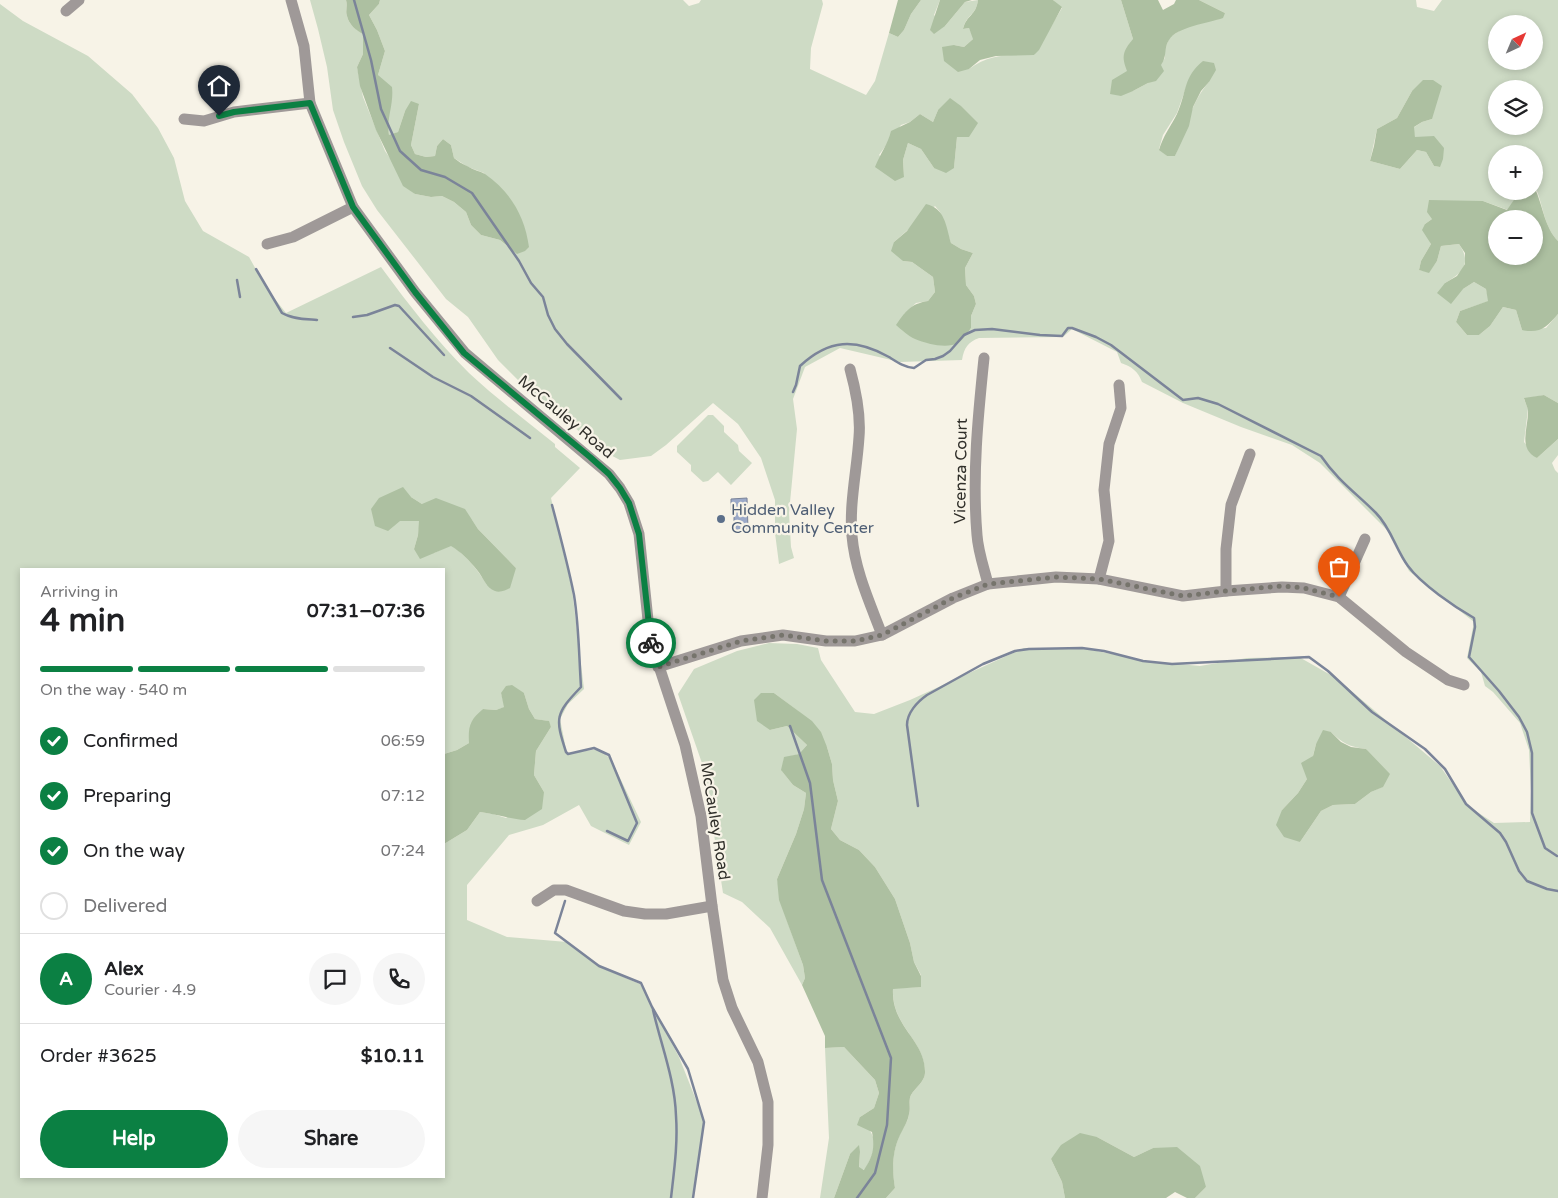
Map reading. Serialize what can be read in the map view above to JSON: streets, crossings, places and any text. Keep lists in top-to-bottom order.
{
  "streets": {
    "street": ["McCauley Road", "Vicenza Court"]
  },
  "places": ["Hidden Valley Community Center"],
  "north": "top right",
  "page": {
    "map_buttons": ["+", "−"],
    "heading": ["4 min", "Arriving in", "07:31–07:36"],
    "panel": [
      "Alex",
      "Courier · 4.9",
      "Order #3625",
      "$10.11"
    ],
    "bar": "On the way · 540 m",
    "list": [
      ["Confirmed", "06:59"],
      ["Preparing", "07:12"],
      ["On the way", "07:24"],
      "Delivered"
    ],
    "round": "A",
    "buttons": ["Help", "Share"]
  }
}
